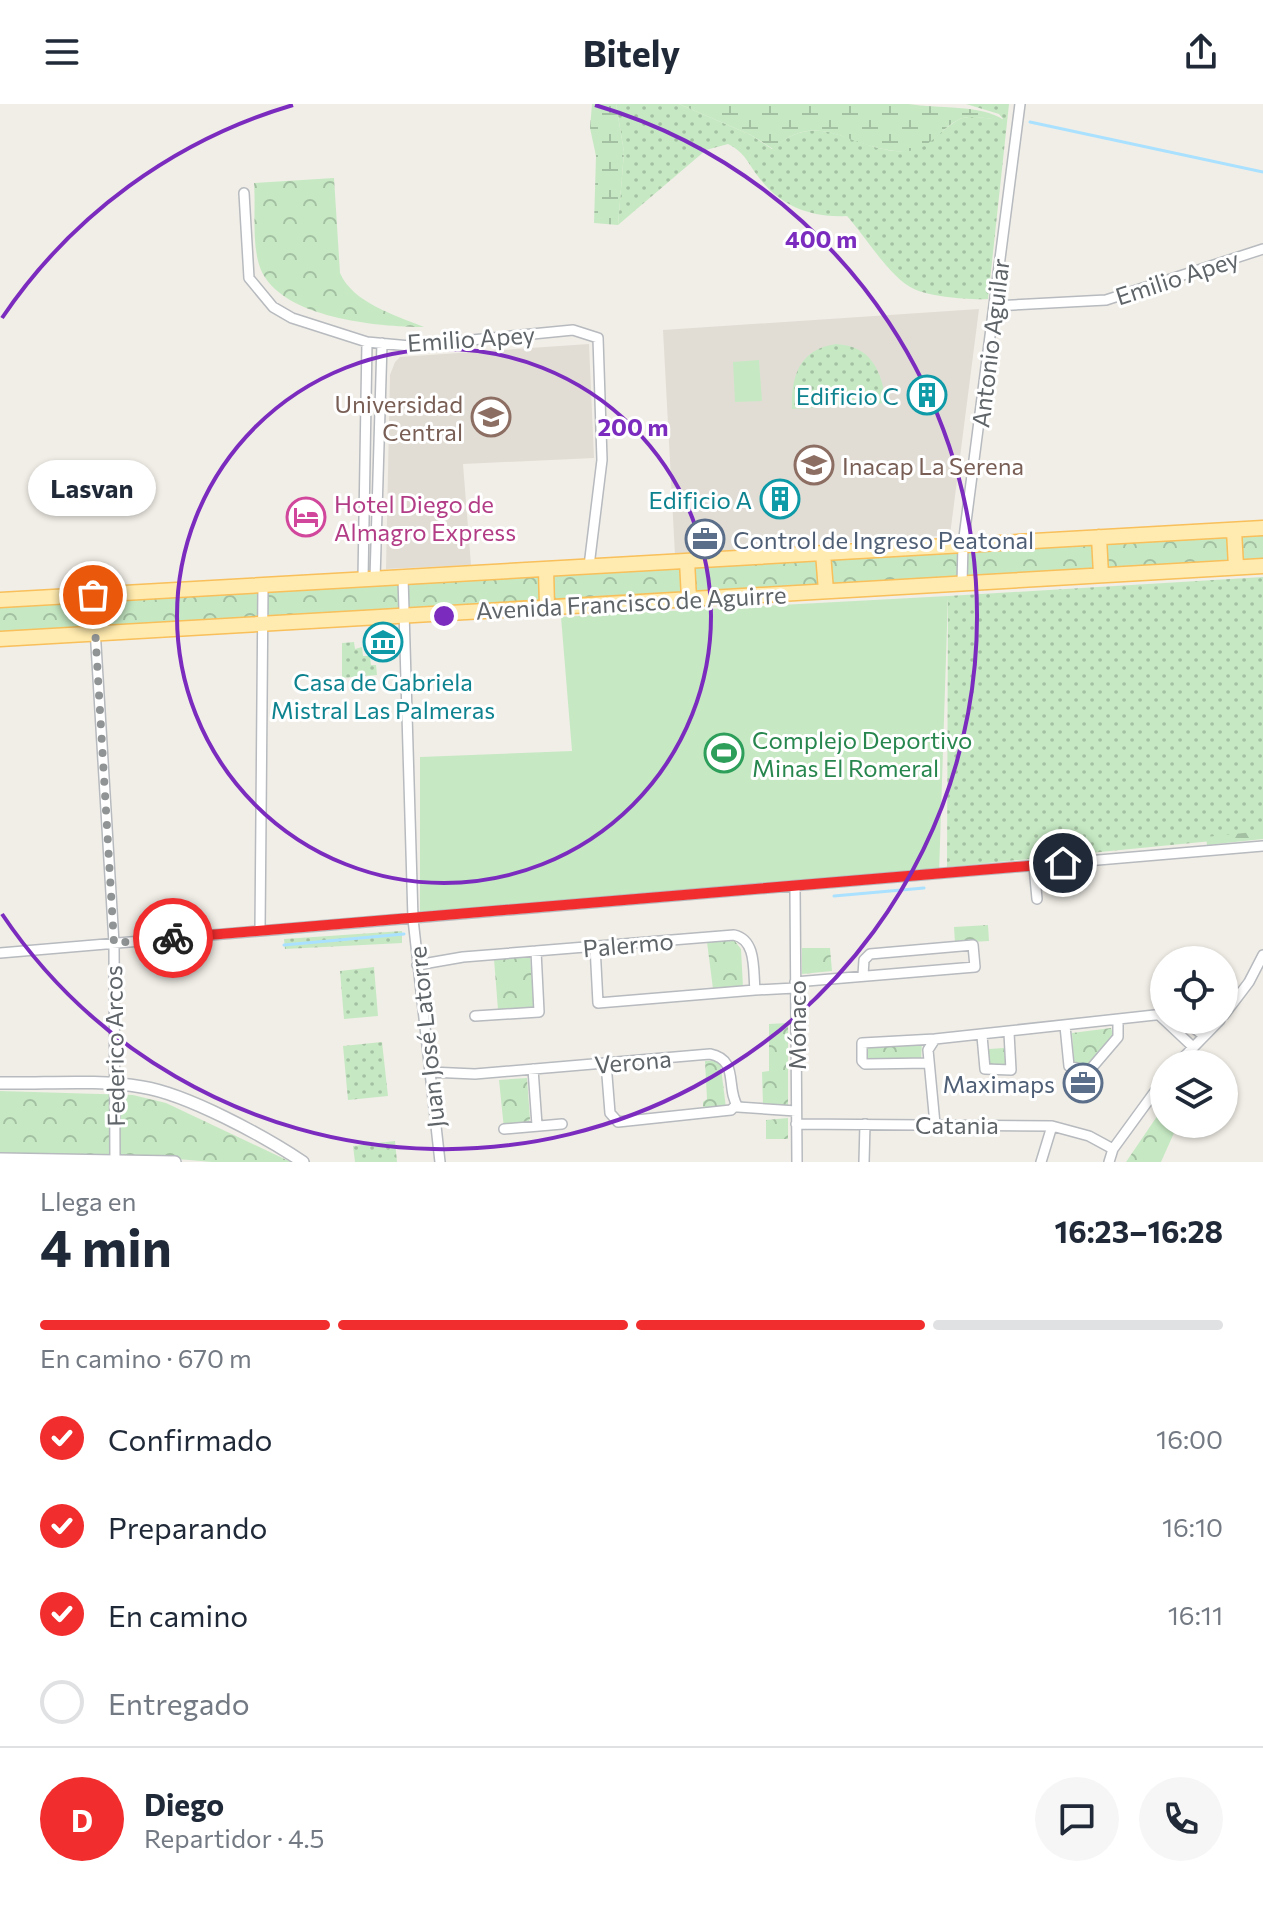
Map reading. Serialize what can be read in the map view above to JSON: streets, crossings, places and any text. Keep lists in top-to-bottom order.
{
  "streets": {
    "main road": ["Avenida Francisco de Aguirre"],
    "street": [
      "Emilio Apey",
      "Antonio Aguilar",
      "Palermo",
      "Mónaco",
      "Juan José Latorre",
      "Federico Arcos",
      "Verona",
      "Catania"
    ]
  },
  "crossings": [
    ["Emilio Apey", "Antonio Aguilar"],
    ["Emilio Apey", "Avenida Francisco de Aguirre"],
    ["Antonio Aguilar", "Avenida Francisco de Aguirre"],
    ["Avenida Francisco de Aguirre", "Juan José Latorre"],
    ["Avenida Francisco de Aguirre", "Federico Arcos"],
    ["Palermo", "Juan José Latorre"],
    ["Mónaco", "Catania"],
    ["Juan José Latorre", "Verona"]
  ],
  "places": {
    "building": ["Edificio C", "Edificio A"],
    "school or university": ["Universidad Central", "Inacap La Serena"],
    "hotel": ["Hotel Diego de Almagro Express"],
    "office": ["Control de Ingreso Peatonal", "Maximaps"],
    "other": ["Lasvan"],
    "museum": ["Casa de Gabriela Mistral Las Palmeras"],
    "sports": ["Complejo Deportivo Minas El Romeral"]
  },
  "page": {
    "header": "Bitely",
    "bubble": "Lasvan",
    "heading": ["4 min", "Llega en", "16:23–16:28"],
    "panel": ["Diego", "Repartidor · 4.5"],
    "bar": "En camino · 670 m",
    "list": [
      ["Confirmado", "16:00"],
      ["Preparando", "16:10"],
      ["En camino", "16:11"],
      "Entregado"
    ],
    "round": "D"
  },
  "rings": ["400 m", "200 m"]
}
